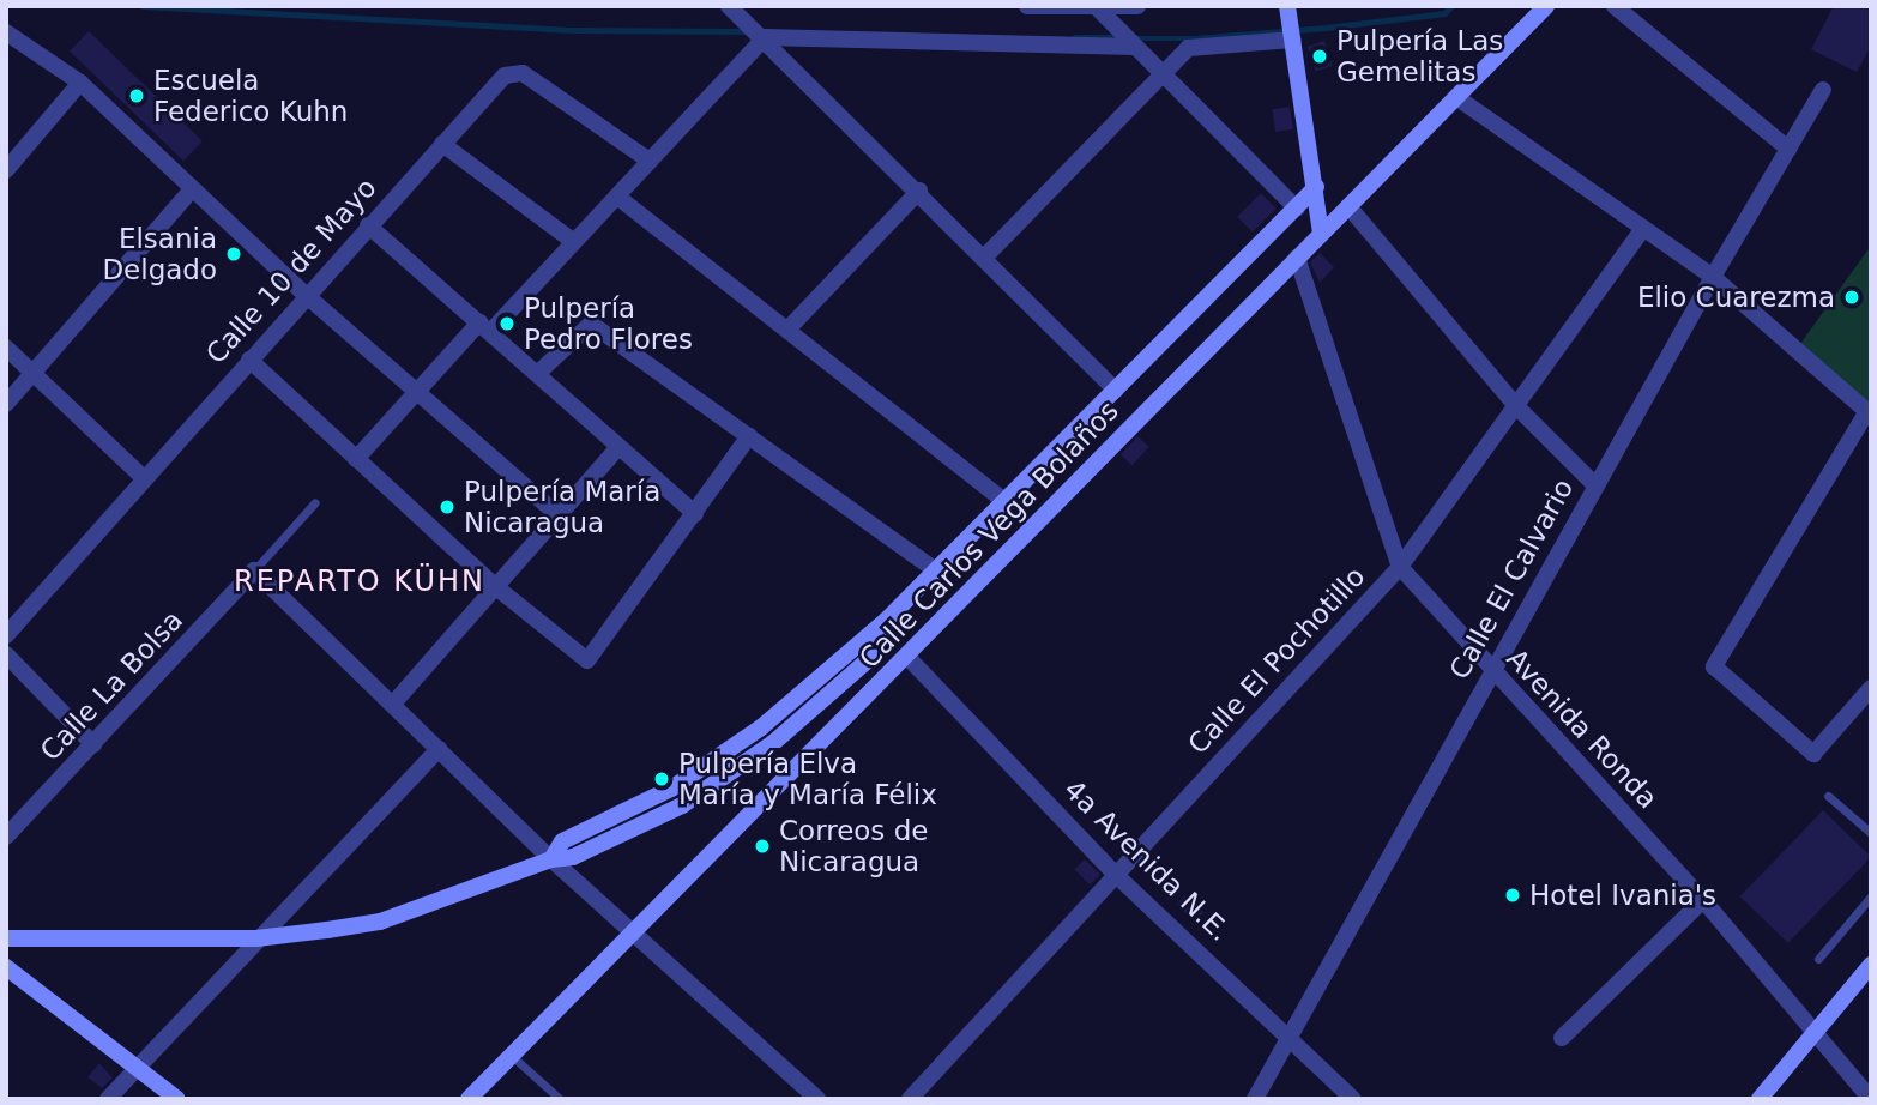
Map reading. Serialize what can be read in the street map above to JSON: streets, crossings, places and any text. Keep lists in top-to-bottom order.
{
  "streets": {
    "street": [
      "Calle 10 de Mayo",
      "Calle Carlos Vega Bolaños",
      "Calle El Calvario",
      "Calle El Pochotillo",
      "Calle La Bolsa",
      "Avenida Ronda",
      "4a Avenida N.E."
    ]
  },
  "crossings": [
    ["Calle Carlos Vega Bolaños", "Avenida Ronda"],
    ["Calle Carlos Vega Bolaños", "4a Avenida N.E."],
    ["Calle El Calvario", "Avenida Ronda"],
    ["Calle El Calvario", "4a Avenida N.E."],
    ["Calle El Pochotillo", "Avenida Ronda"],
    ["Calle El Pochotillo", "4a Avenida N.E."]
  ],
  "districts": ["REPARTO KÜHN"],
  "places": [
    "Pulpería Las Gemelitas",
    "Escuela Federico Kuhn",
    "Elsania Delgado",
    "Elio Cuarezma",
    "Pulpería Pedro Flores",
    "Pulpería María Nicaragua",
    "Pulpería Elva María y María Félix",
    "Correos de Nicaragua",
    "Hotel Ivania's"
  ]
}
